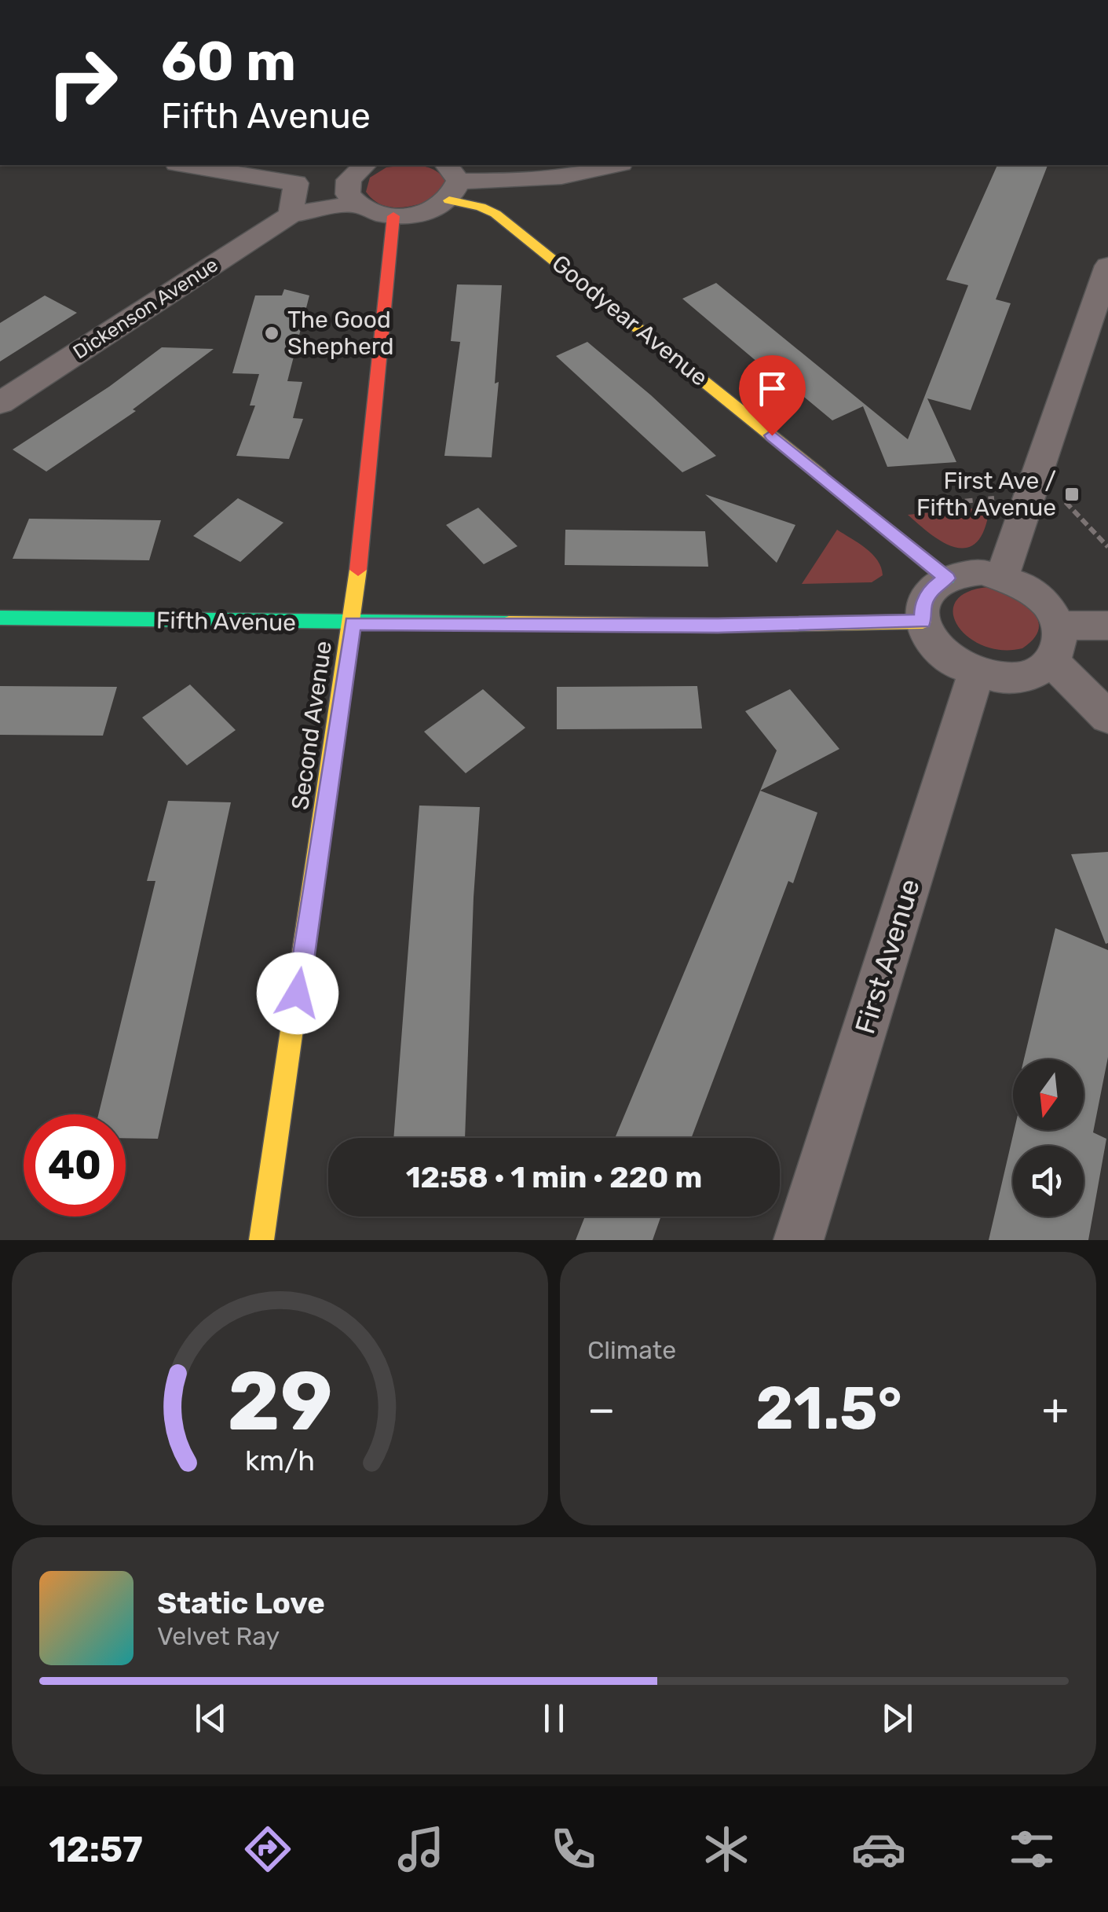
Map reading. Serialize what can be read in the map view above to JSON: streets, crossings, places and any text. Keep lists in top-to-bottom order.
{
  "streets": {
    "street": [
      "Dickenson Avenue",
      "Goodyear Avenue",
      "Fifth Avenue",
      "Second Avenue",
      "First Avenue"
    ]
  },
  "crossings": [
    ["Goodyear Avenue", "Fifth Avenue"],
    ["Goodyear Avenue", "First Avenue"],
    ["Fifth Avenue", "Second Avenue"],
    ["Fifth Avenue", "First Avenue"]
  ],
  "places": {
    "other": ["The Good Shepherd"],
    "transit": ["First Ave / Fifth Avenue"]
  },
  "north": "bottom",
  "page": {
    "turn": ["60 m", "Fifth Avenue"],
    "limit": "40",
    "trip": "12:58 · 1 min · 220 m",
    "tile": "Climate",
    "heat": ["−", "21.5°", "+"],
    "song": ["Static Love", "Velvet Ray"],
    "tabs": "12:57",
    "gauge": ["29", "km/h"]
  }
}
